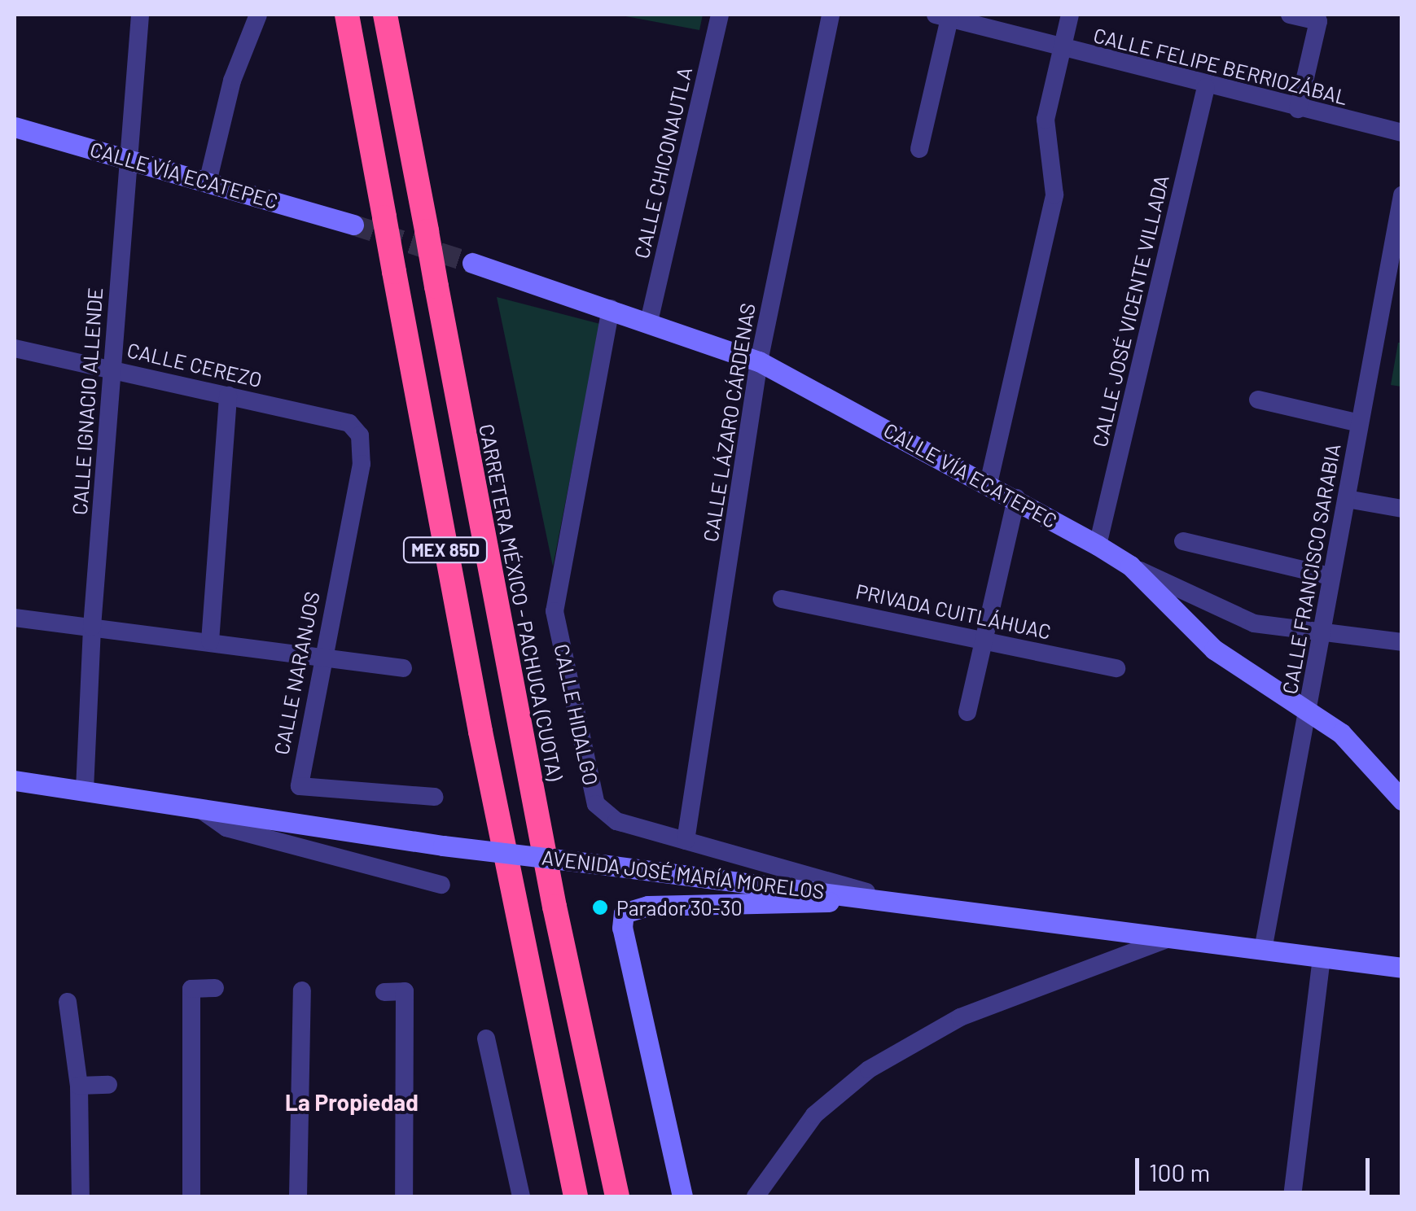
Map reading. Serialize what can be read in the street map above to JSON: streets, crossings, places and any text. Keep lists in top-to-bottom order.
{
  "streets": {
    "highway": ["MEX 85D", "CARRETERA MÉXICO - PACHUCA (CUOTA)"],
    "main road": ["CALLE VÍA ECATEPEC", "AVENIDA JOSÉ MARÍA MORELOS"],
    "street": [
      "CALLE FELIPE BERRIOZÁBAL",
      "CALLE CHICONAUTLA",
      "CALLE JOSÉ VICENTE VILLADA",
      "CALLE CEREZO",
      "CALLE IGNACIO ALLENDE",
      "CALLE LÁZARO CÁRDENAS",
      "CALLE FRANCISCO SARABIA",
      "PRIVADA CUITLÁHUAC",
      "CALLE NARANJOS",
      "CALLE HIDALGO"
    ]
  },
  "crossings": [
    ["CALLE FELIPE BERRIOZÁBAL", "CALLE JOSÉ VICENTE VILLADA"],
    ["CALLE CHICONAUTLA", "CALLE VÍA ECATEPEC"],
    ["CALLE VÍA ECATEPEC", "CALLE JOSÉ VICENTE VILLADA"],
    ["CALLE VÍA ECATEPEC", "CALLE IGNACIO ALLENDE"],
    ["CALLE VÍA ECATEPEC", "CALLE LÁZARO CÁRDENAS"],
    ["CALLE VÍA ECATEPEC", "CALLE FRANCISCO SARABIA"],
    ["CALLE VÍA ECATEPEC", "CALLE HIDALGO"],
    ["CALLE CEREZO", "CALLE IGNACIO ALLENDE"],
    ["CALLE CEREZO", "CALLE NARANJOS"],
    ["CALLE IGNACIO ALLENDE", "AVENIDA JOSÉ MARÍA MORELOS"],
    ["CALLE LÁZARO CÁRDENAS", "CALLE HIDALGO"],
    ["CALLE FRANCISCO SARABIA", "AVENIDA JOSÉ MARÍA MORELOS"],
    ["CALLE HIDALGO", "AVENIDA JOSÉ MARÍA MORELOS"]
  ],
  "districts": ["La Propiedad"],
  "places": ["Parador 30-30"],
  "scale_bar": "100 m"
}
